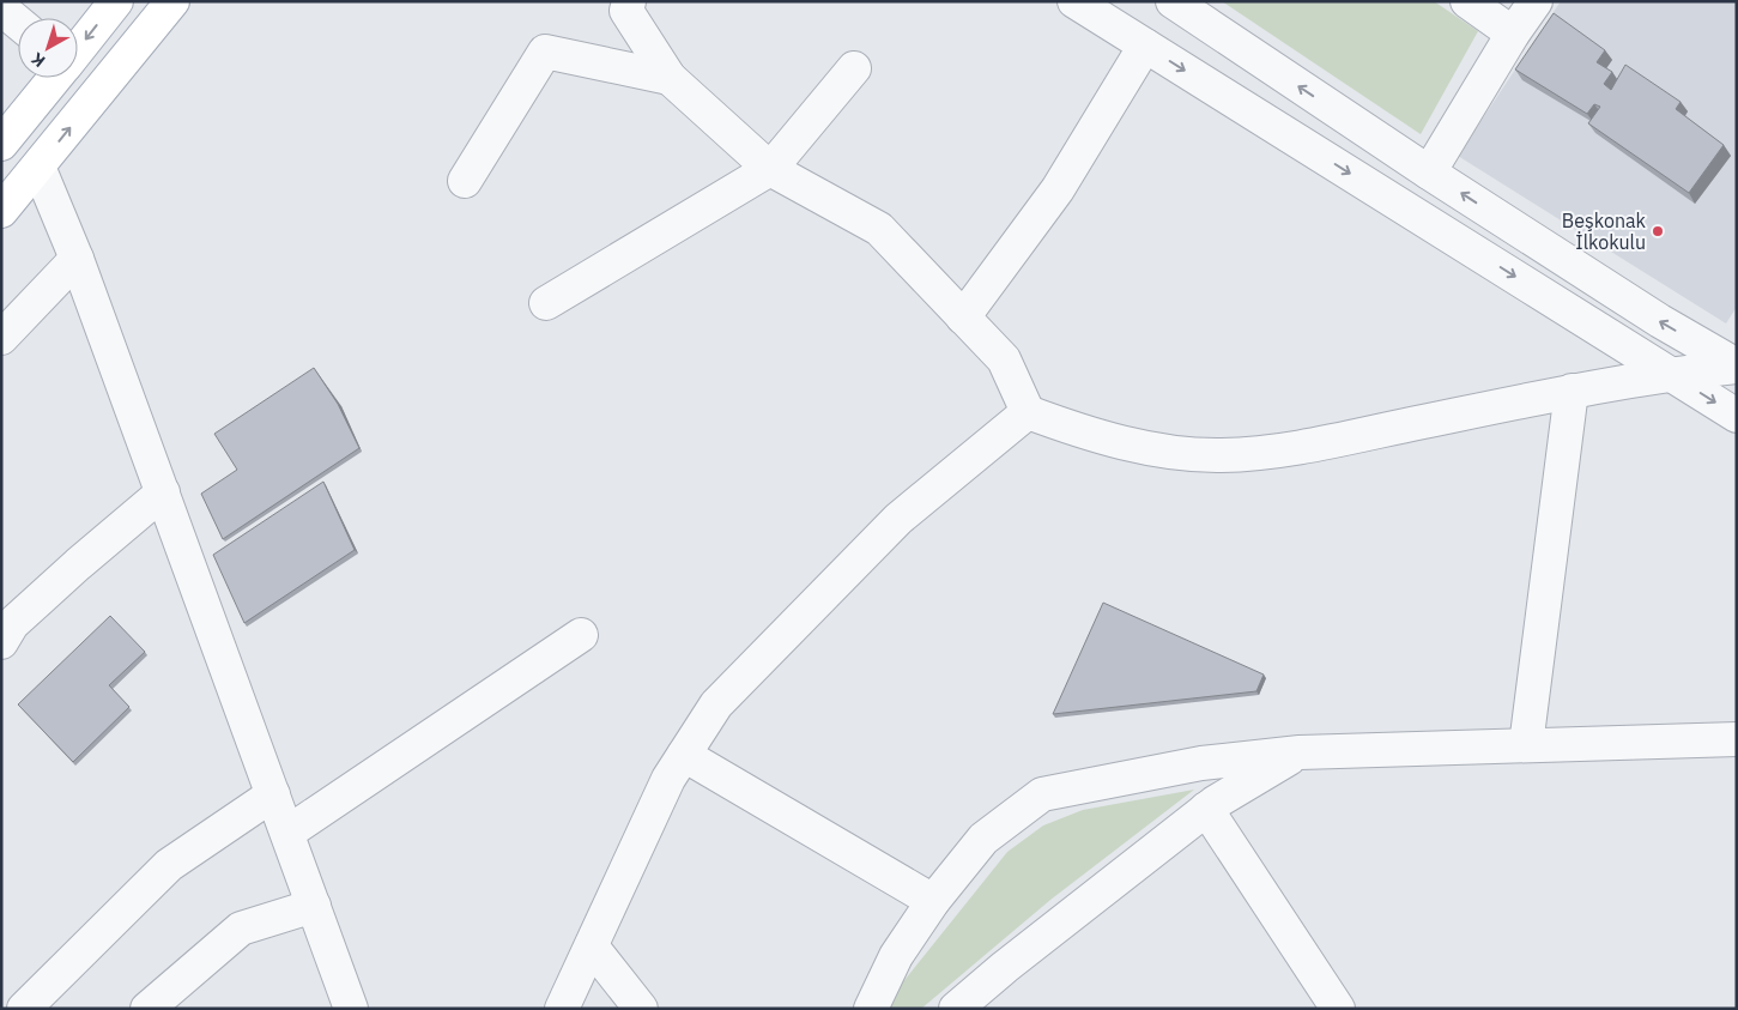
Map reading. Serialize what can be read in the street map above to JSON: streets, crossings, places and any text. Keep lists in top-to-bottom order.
{
  "places": ["Beşkonak İlkokulu"],
  "north": "bottom left"
}
